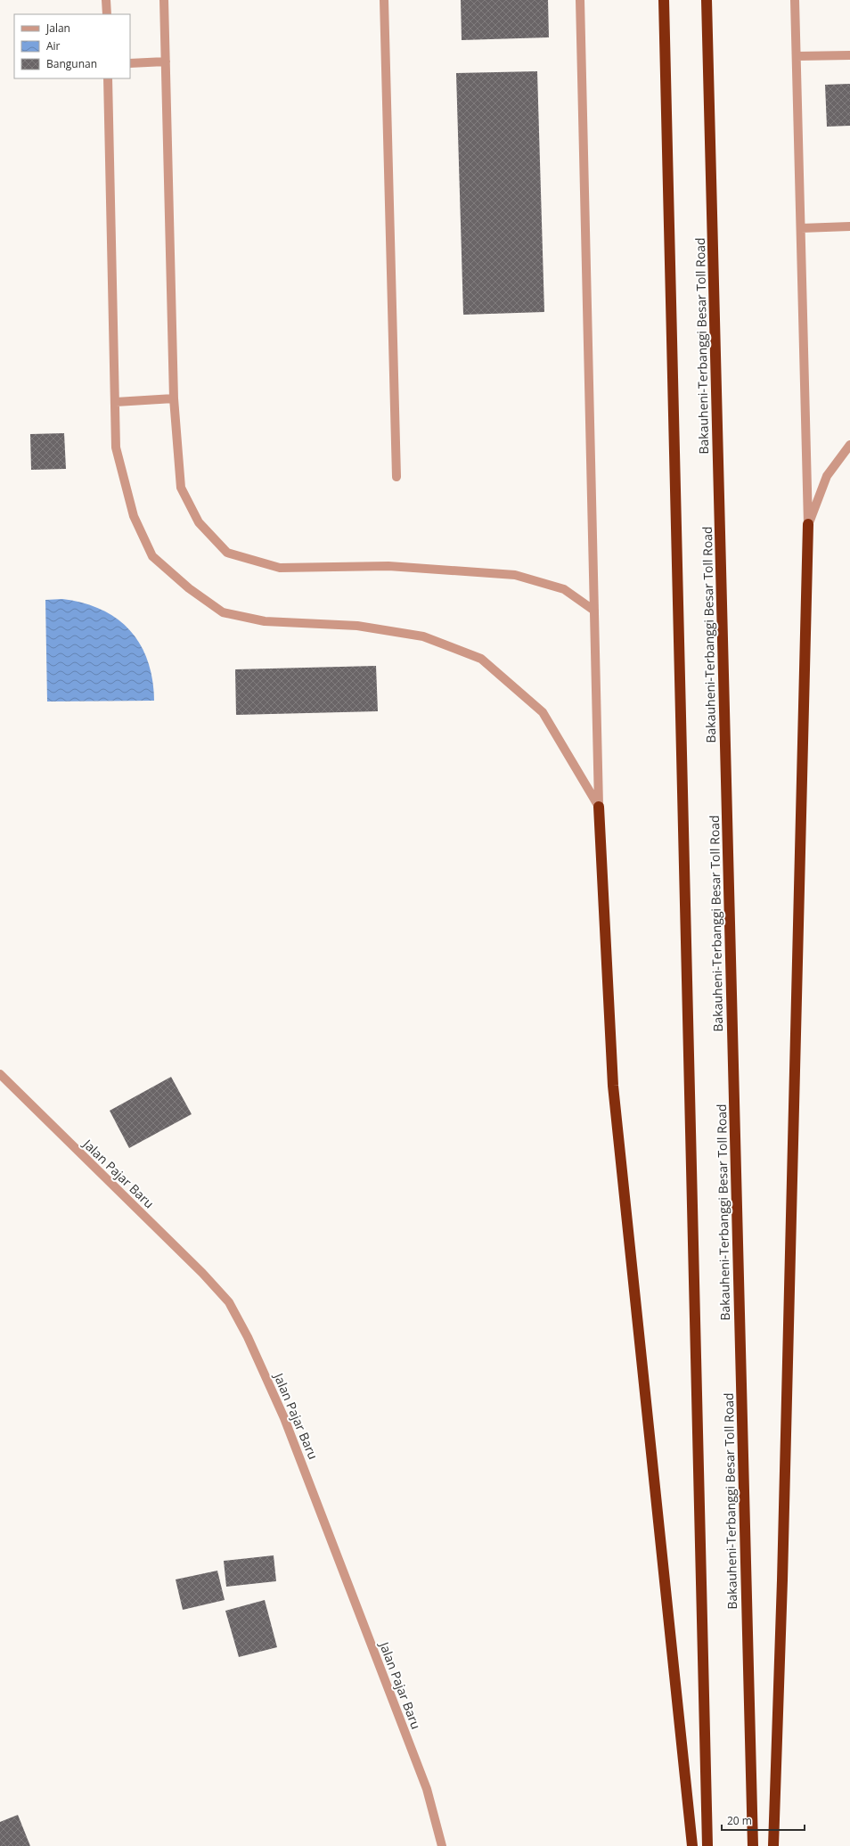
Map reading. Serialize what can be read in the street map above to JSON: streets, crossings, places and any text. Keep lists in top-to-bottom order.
{
  "streets": {
    "highway": ["Bakauheni-Terbanggi Besar Toll Road"],
    "street": ["Jalan Pajar Baru"]
  },
  "legend": ["Jalan", "Air", "Bangunan"],
  "scale_bar": "20 m"
}
